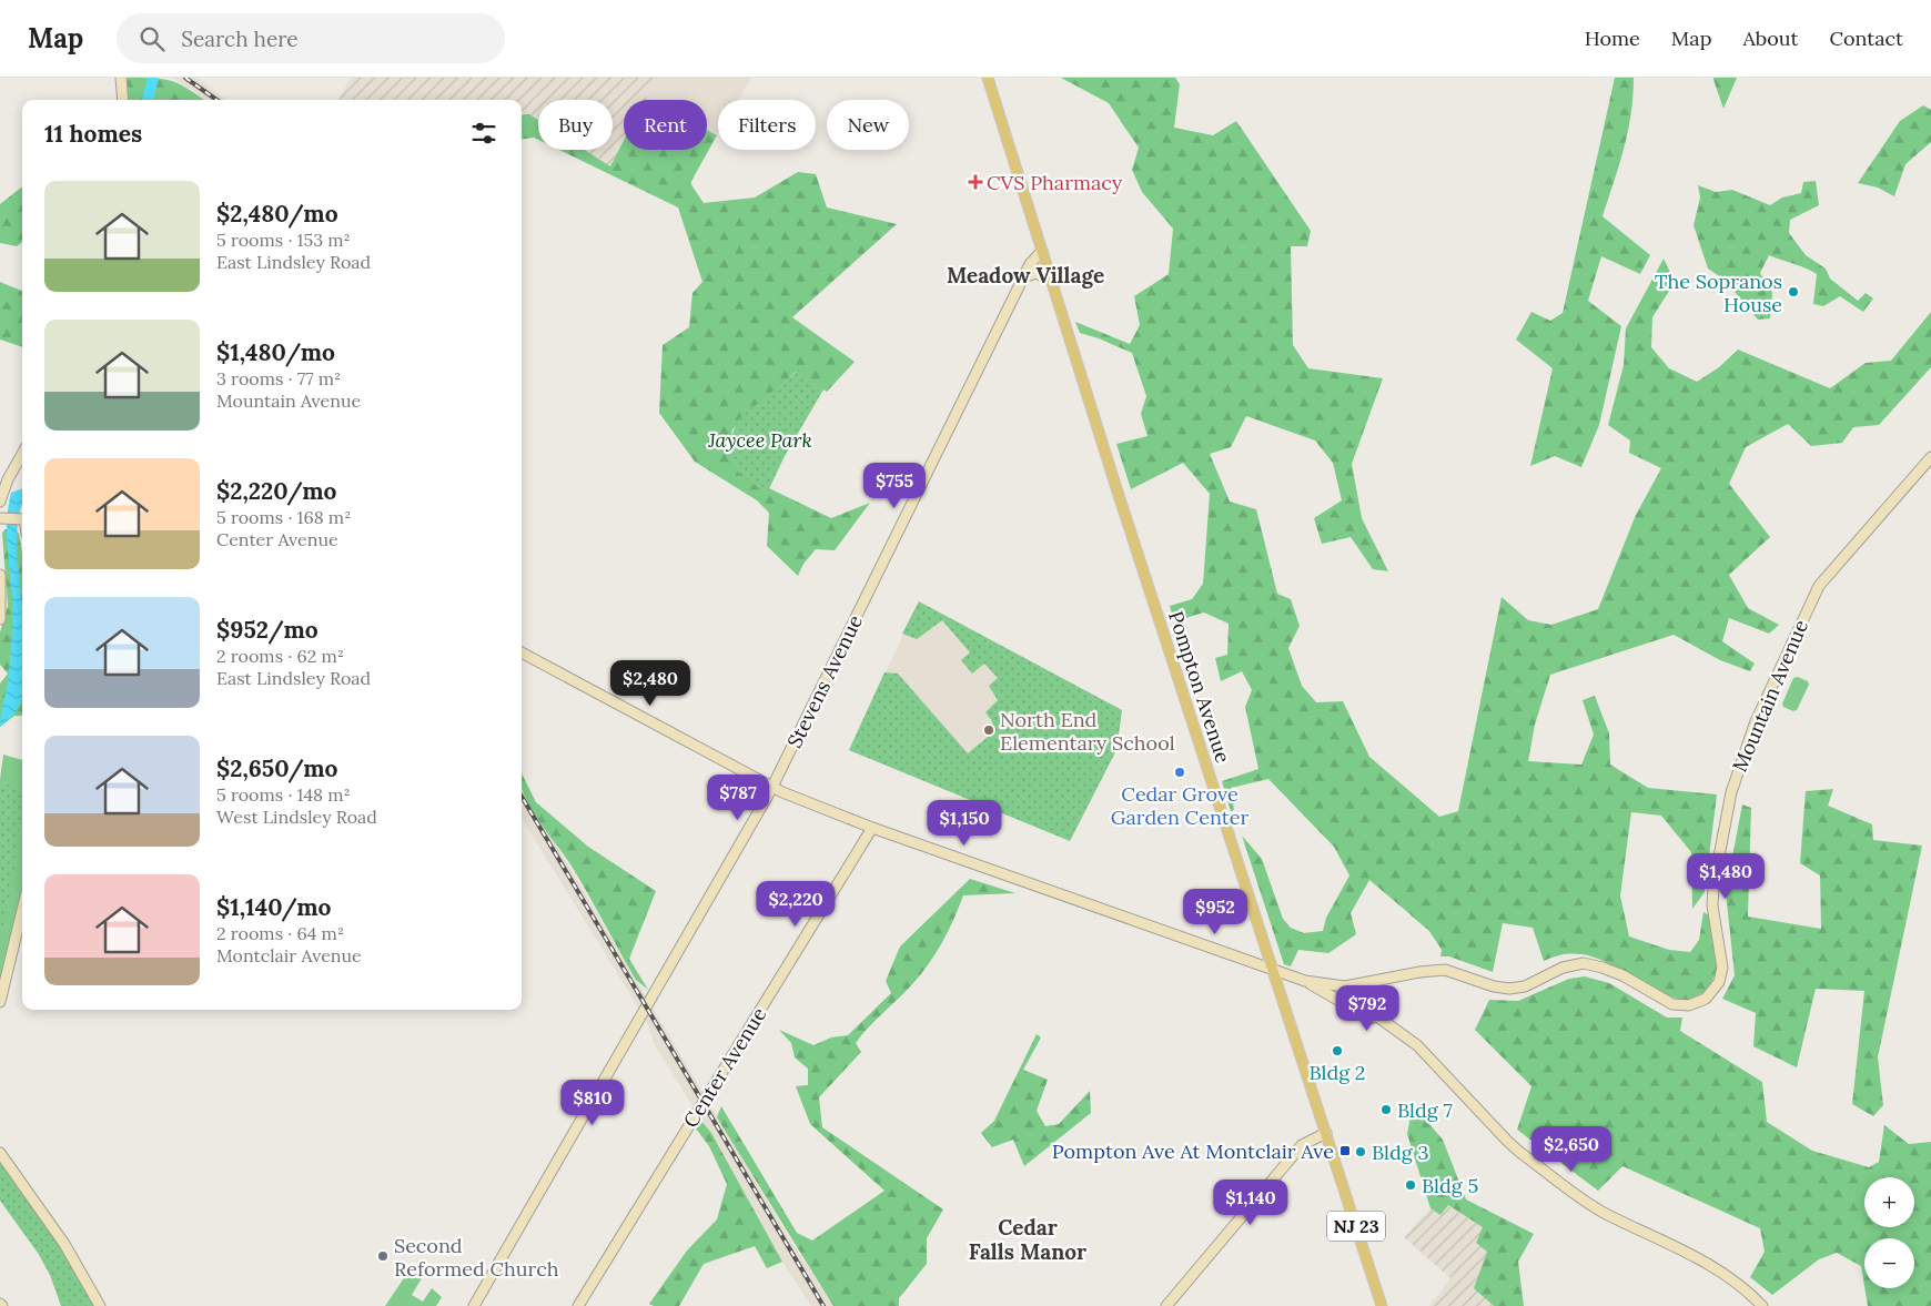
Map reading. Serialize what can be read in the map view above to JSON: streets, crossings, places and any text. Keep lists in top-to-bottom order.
{
  "streets": {
    "main road": ["Pompton Avenue", "NJ 23"],
    "street": ["Stevens Avenue", "Mountain Avenue", "Center Avenue"]
  },
  "crossings": [
    ["Stevens Avenue", "Pompton Avenue"]
  ],
  "districts": ["Meadow Village", "Cedar Falls Manor"],
  "parks": ["Jaycee Park"],
  "places": {
    "health": ["CVS Pharmacy"],
    "other": [
      "The Sopranos House",
      "North End Elementary School",
      "Cedar Grove Garden Center",
      "Bldg 2",
      "Bldg 7",
      "Bldg 3",
      "Bldg 5",
      "Second Reformed Church"
    ],
    "transit": ["Pompton Ave At Montclair Ave"]
  },
  "page": {
    "header": "Map",
    "search": "Search here",
    "nav": [
      "Home",
      "Map",
      "About",
      "Contact"
    ],
    "chip": [
      "Buy",
      "Rent",
      "Filters",
      "New"
    ],
    "heading": "11 homes",
    "list": [
      {
        "name": "$2,480/mo",
        "note": "5 rooms · 153 m² · East Lindsley Road"
      },
      {
        "name": "$1,480/mo",
        "note": "3 rooms · 77 m² · Mountain Avenue"
      },
      {
        "name": "$2,220/mo",
        "note": "5 rooms · 168 m² · Center Avenue"
      },
      {
        "name": "$952/mo",
        "note": "2 rooms · 62 m² · East Lindsley Road"
      },
      {
        "name": "$2,650/mo",
        "note": "5 rooms · 148 m² · West Lindsley Road"
      },
      {
        "name": "$1,140/mo",
        "note": "2 rooms · 64 m² · Montclair Avenue"
      }
    ],
    "price": [
      "$755",
      "$2,480",
      "$787",
      "$1,150",
      "$1,480",
      "$2,220",
      "$952",
      "$792",
      "$810",
      "$2,650",
      "$1,140"
    ],
    "map_buttons": ["+", "−"]
  }
}
